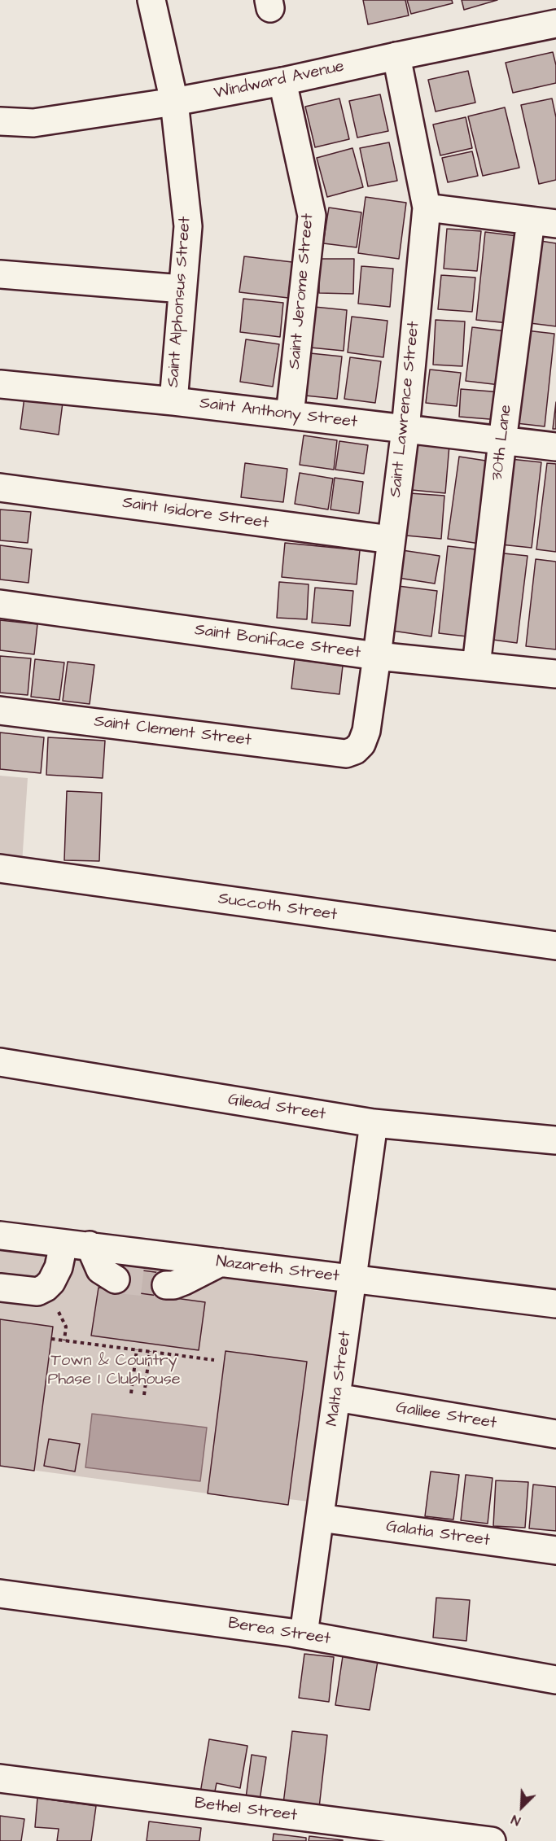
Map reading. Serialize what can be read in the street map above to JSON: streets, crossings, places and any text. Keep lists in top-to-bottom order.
{
  "streets": {
    "street": [
      "Windward Avenue",
      "Saint Jerome Street",
      "Saint Alphonsus Street",
      "Saint Lawrence Street",
      "Saint Anthony Street",
      "30th Lane",
      "Saint Isidore Street",
      "Saint Boniface Street",
      "Saint Clement Street",
      "Succoth Street",
      "Gilead Street",
      "Nazareth Street",
      "Malta Street",
      "Galilee Street",
      "Galatia Street",
      "Berea Street",
      "Bethel Street"
    ]
  },
  "crossings": [
    ["Windward Avenue", "Saint Jerome Street"],
    ["Windward Avenue", "Saint Alphonsus Street"],
    ["Windward Avenue", "Saint Lawrence Street"],
    ["Saint Jerome Street", "Saint Anthony Street"],
    ["Saint Alphonsus Street", "Saint Anthony Street"],
    ["Saint Lawrence Street", "Saint Anthony Street"],
    ["Saint Lawrence Street", "Saint Isidore Street"],
    ["Saint Lawrence Street", "Saint Boniface Street"],
    ["Saint Lawrence Street", "Saint Clement Street"],
    ["Saint Anthony Street", "30th Lane"],
    ["30th Lane", "Saint Boniface Street"],
    ["Gilead Street", "Malta Street"],
    ["Nazareth Street", "Malta Street"],
    ["Malta Street", "Galilee Street"],
    ["Malta Street", "Galatia Street"],
    ["Malta Street", "Berea Street"]
  ],
  "parks": ["Town & Country Phase 1 Clubhouse"],
  "north": "bottom left"
}
